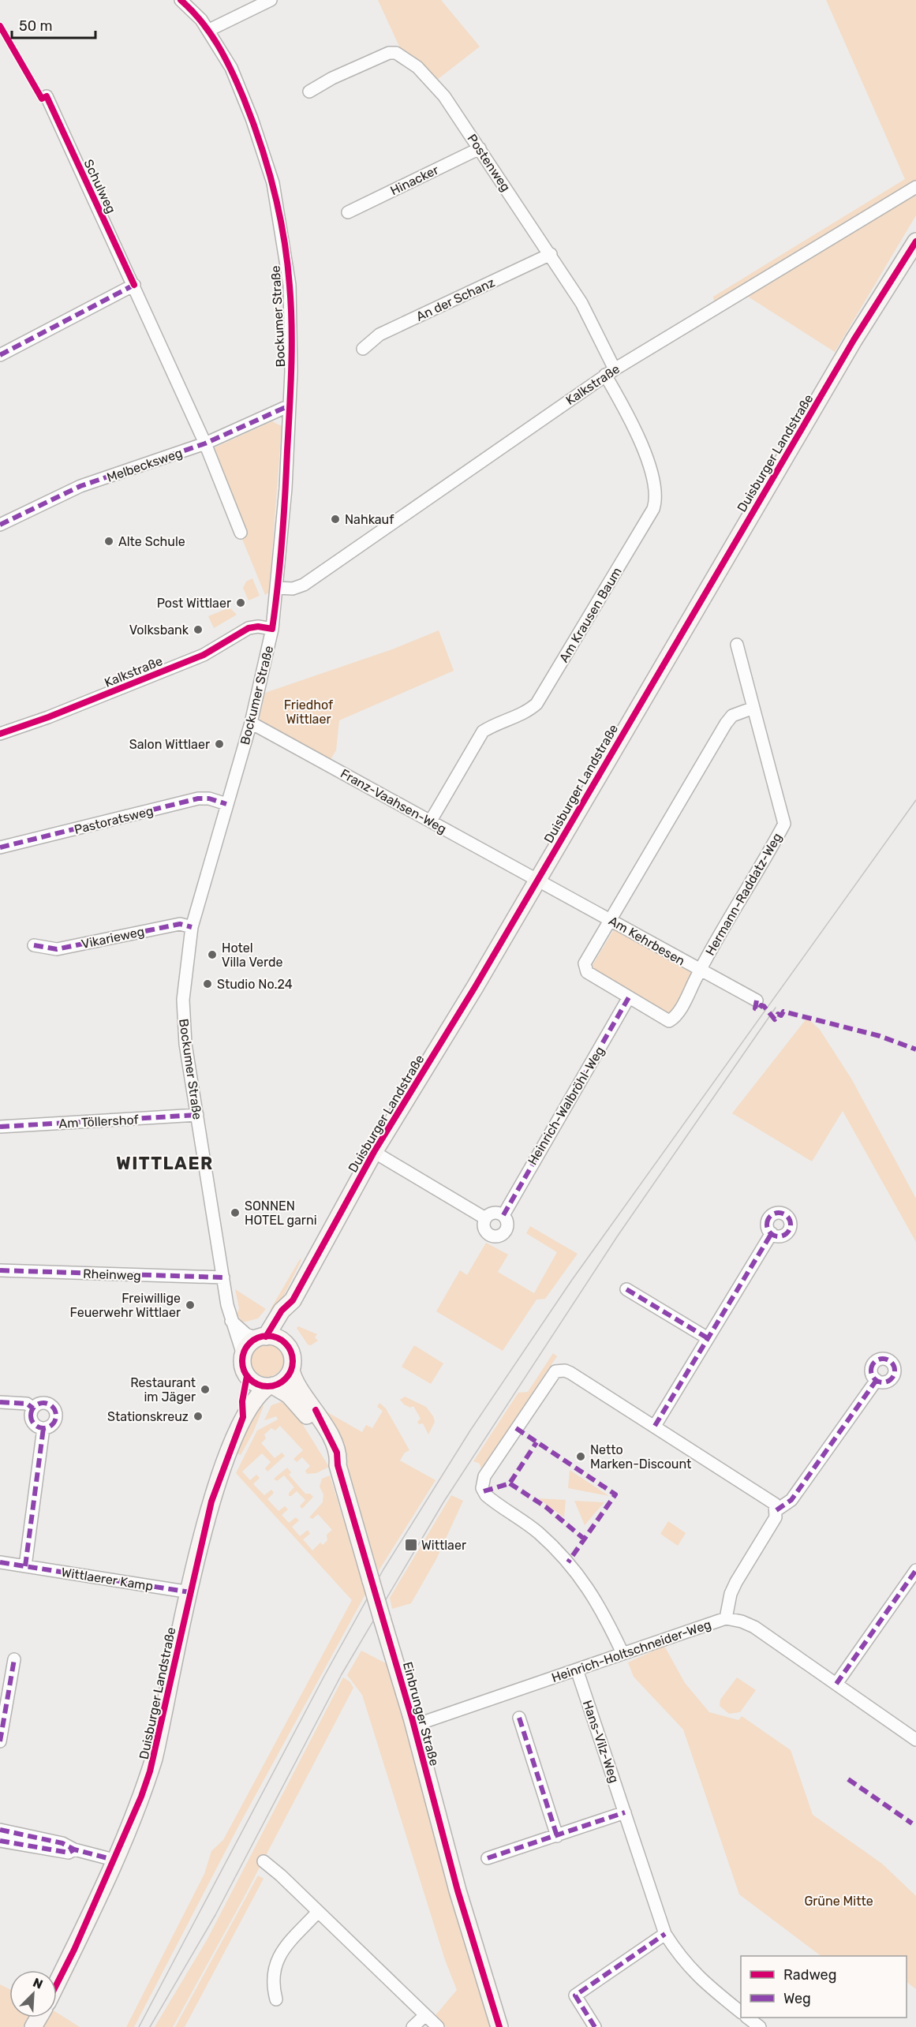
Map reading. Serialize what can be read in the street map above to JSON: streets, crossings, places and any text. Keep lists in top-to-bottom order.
{
  "streets": {
    "main road": ["Duisburger Landstraße", "Einbrunger Straße"],
    "street": [
      "Postenweg",
      "Hinacker",
      "Schulweg",
      "An der Schanz",
      "Bockumer Straße",
      "Kalkstraße",
      "Melbecksweg",
      "Am Krausen Baum",
      "Franz-Vaahsen-Weg",
      "Pastoratsweg",
      "Hermann-Raddatz-Weg",
      "Vikarieweg",
      "Am Kehrbesen",
      "Heinrich-Walbröhl-Weg",
      "Am Töllershof",
      "Rheinweg",
      "Wittlaerer Kamp",
      "Heinrich-Holtschneider-Weg",
      "Hans-Vilz-Weg"
    ]
  },
  "crossings": [
    ["Postenweg", "Hinacker"],
    ["Postenweg", "An der Schanz"],
    ["Postenweg", "Kalkstraße"],
    ["Postenweg", "Am Krausen Baum"],
    ["Schulweg", "Melbecksweg"],
    ["Bockumer Straße", "Kalkstraße"],
    ["Bockumer Straße", "Duisburger Landstraße"],
    ["Bockumer Straße", "Melbecksweg"],
    ["Bockumer Straße", "Franz-Vaahsen-Weg"],
    ["Bockumer Straße", "Pastoratsweg"],
    ["Bockumer Straße", "Vikarieweg"],
    ["Bockumer Straße", "Am Töllershof"],
    ["Bockumer Straße", "Rheinweg"],
    ["Bockumer Straße", "Einbrunger Straße"],
    ["Kalkstraße", "Am Krausen Baum"],
    ["Duisburger Landstraße", "Franz-Vaahsen-Weg"],
    ["Duisburger Landstraße", "Am Kehrbesen"],
    ["Duisburger Landstraße", "Heinrich-Walbröhl-Weg"],
    ["Duisburger Landstraße", "Wittlaerer Kamp"],
    ["Duisburger Landstraße", "Einbrunger Straße"],
    ["Am Krausen Baum", "Franz-Vaahsen-Weg"],
    ["Franz-Vaahsen-Weg", "Am Kehrbesen"],
    ["Hermann-Raddatz-Weg", "Am Kehrbesen"],
    ["Heinrich-Holtschneider-Weg", "Einbrunger Straße"],
    ["Heinrich-Holtschneider-Weg", "Hans-Vilz-Weg"]
  ],
  "districts": ["WITTLAER"],
  "parks": ["Friedhof Wittlaer", "Grüne Mitte"],
  "places": {
    "other": [
      "Nahkauf",
      "Alte Schule",
      "Post Wittlaer",
      "Volksbank",
      "Salon Wittlaer",
      "Hotel Villa Verde",
      "Studio No.24",
      "SONNEN HOTEL garni",
      "Freiwillige Feuerwehr Wittlaer",
      "Restaurant im Jäger",
      "Stationskreuz",
      "Netto Marken-Discount"
    ],
    "transit": ["Wittlaer"]
  },
  "legend": ["Radweg", "Weg"],
  "scale_bar": "50 m",
  "north": "top right"
}
